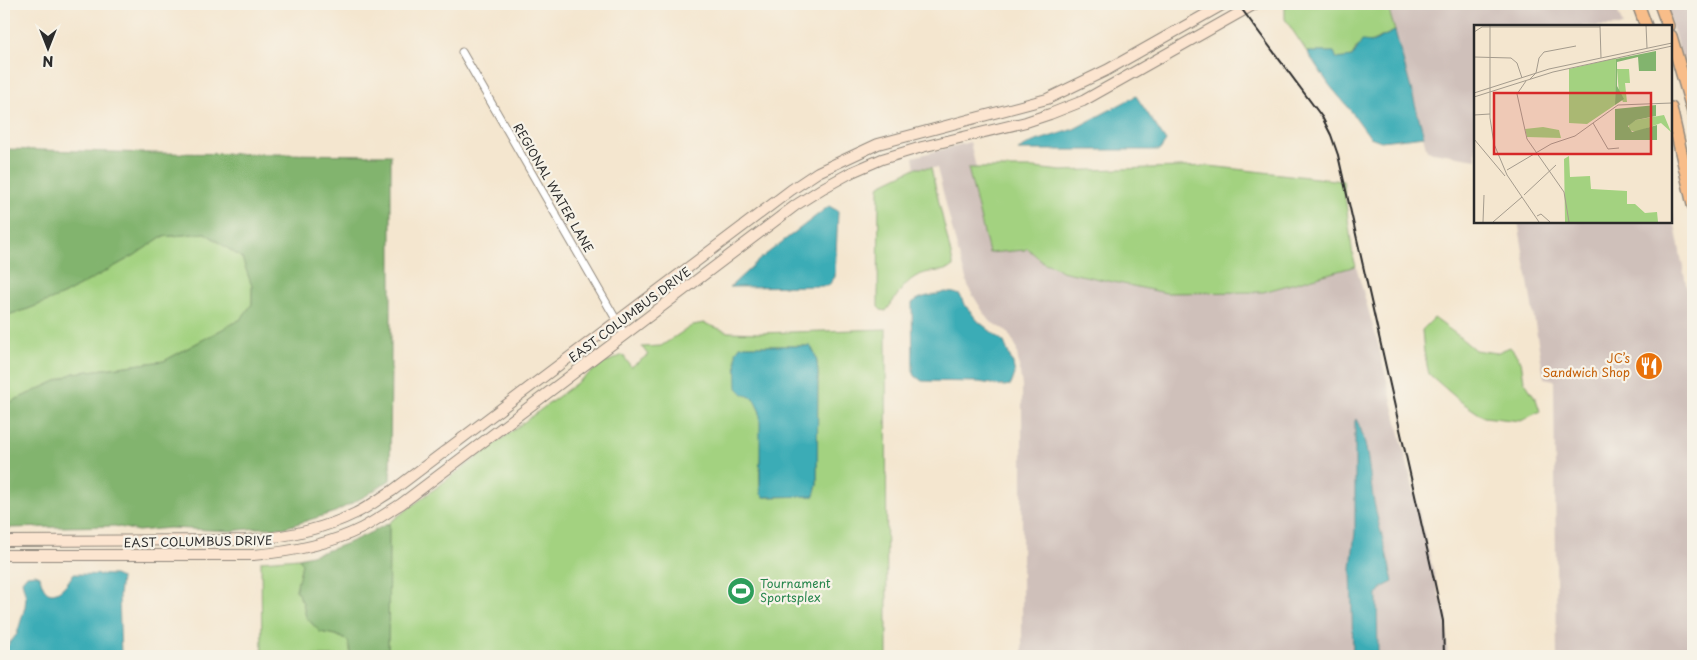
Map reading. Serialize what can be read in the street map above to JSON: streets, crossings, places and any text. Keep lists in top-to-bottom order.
{
  "streets": {
    "street": ["REGIONAL WATER LANE", "EAST COLUMBUS DRIVE"]
  },
  "crossings": [
    ["REGIONAL WATER LANE", "EAST COLUMBUS DRIVE"]
  ],
  "places": {
    "restaurant": ["JC’s Sandwich Shop"],
    "sports": ["Tournament Sportsplex"]
  },
  "north": "bottom"
}
